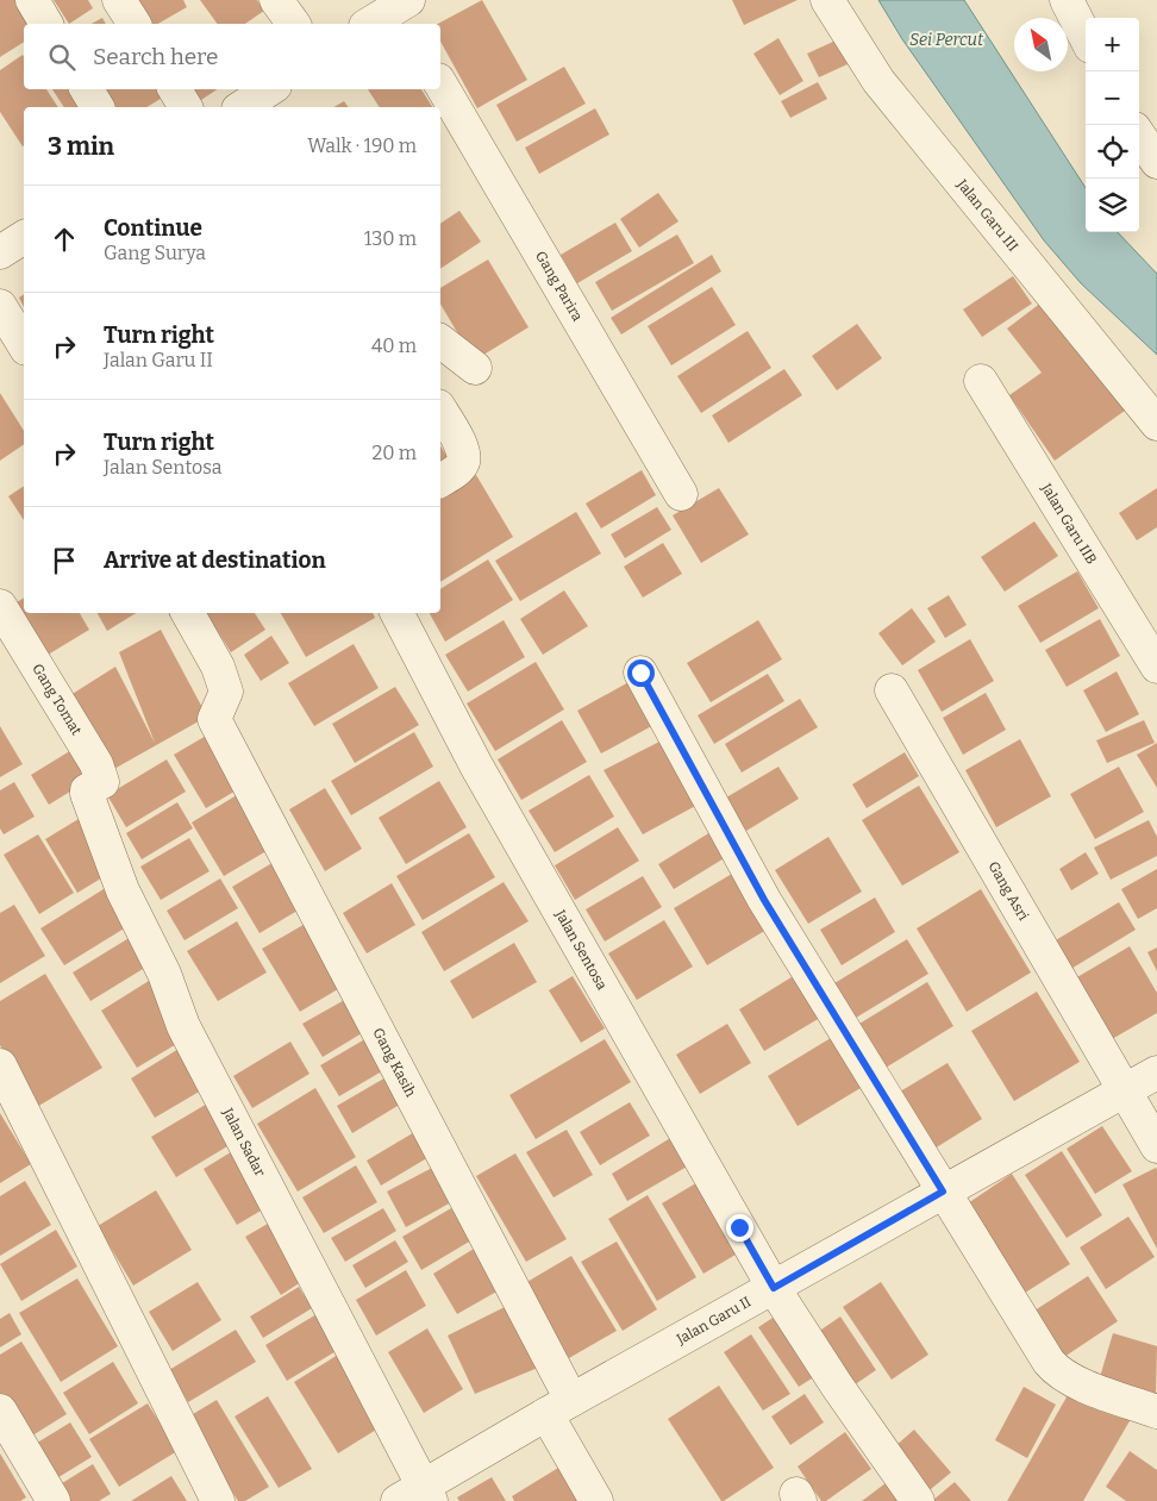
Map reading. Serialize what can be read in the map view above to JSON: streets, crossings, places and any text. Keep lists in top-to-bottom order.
{
  "streets": {
    "street": [
      "Jalan Garu III",
      "Gang Parira",
      "Jalan Garu IIB",
      "Gang Tomat",
      "Gang Asri",
      "Jalan Sentosa",
      "Gang Kasih",
      "Jalan Sadar",
      "Jalan Garu II"
    ]
  },
  "crossings": [
    ["Gang Tomat", "Jalan Sadar"],
    ["Gang Asri", "Jalan Garu II"],
    ["Jalan Sentosa", "Jalan Garu II"],
    ["Gang Kasih", "Jalan Garu II"],
    ["Jalan Sadar", "Jalan Garu II"]
  ],
  "water": ["Sei Percut"],
  "north": "top left",
  "page": {
    "map_buttons": ["+", "−"],
    "search": "Search here",
    "heading": ["3 min", "Walk · 190 m"],
    "list": [
      ["Continue", "Gang Surya", "130 m"],
      ["Turn right", "Jalan Garu II", "40 m"],
      ["Turn right", "Jalan Sentosa", "20 m"],
      "Arrive at destination"
    ]
  }
}
